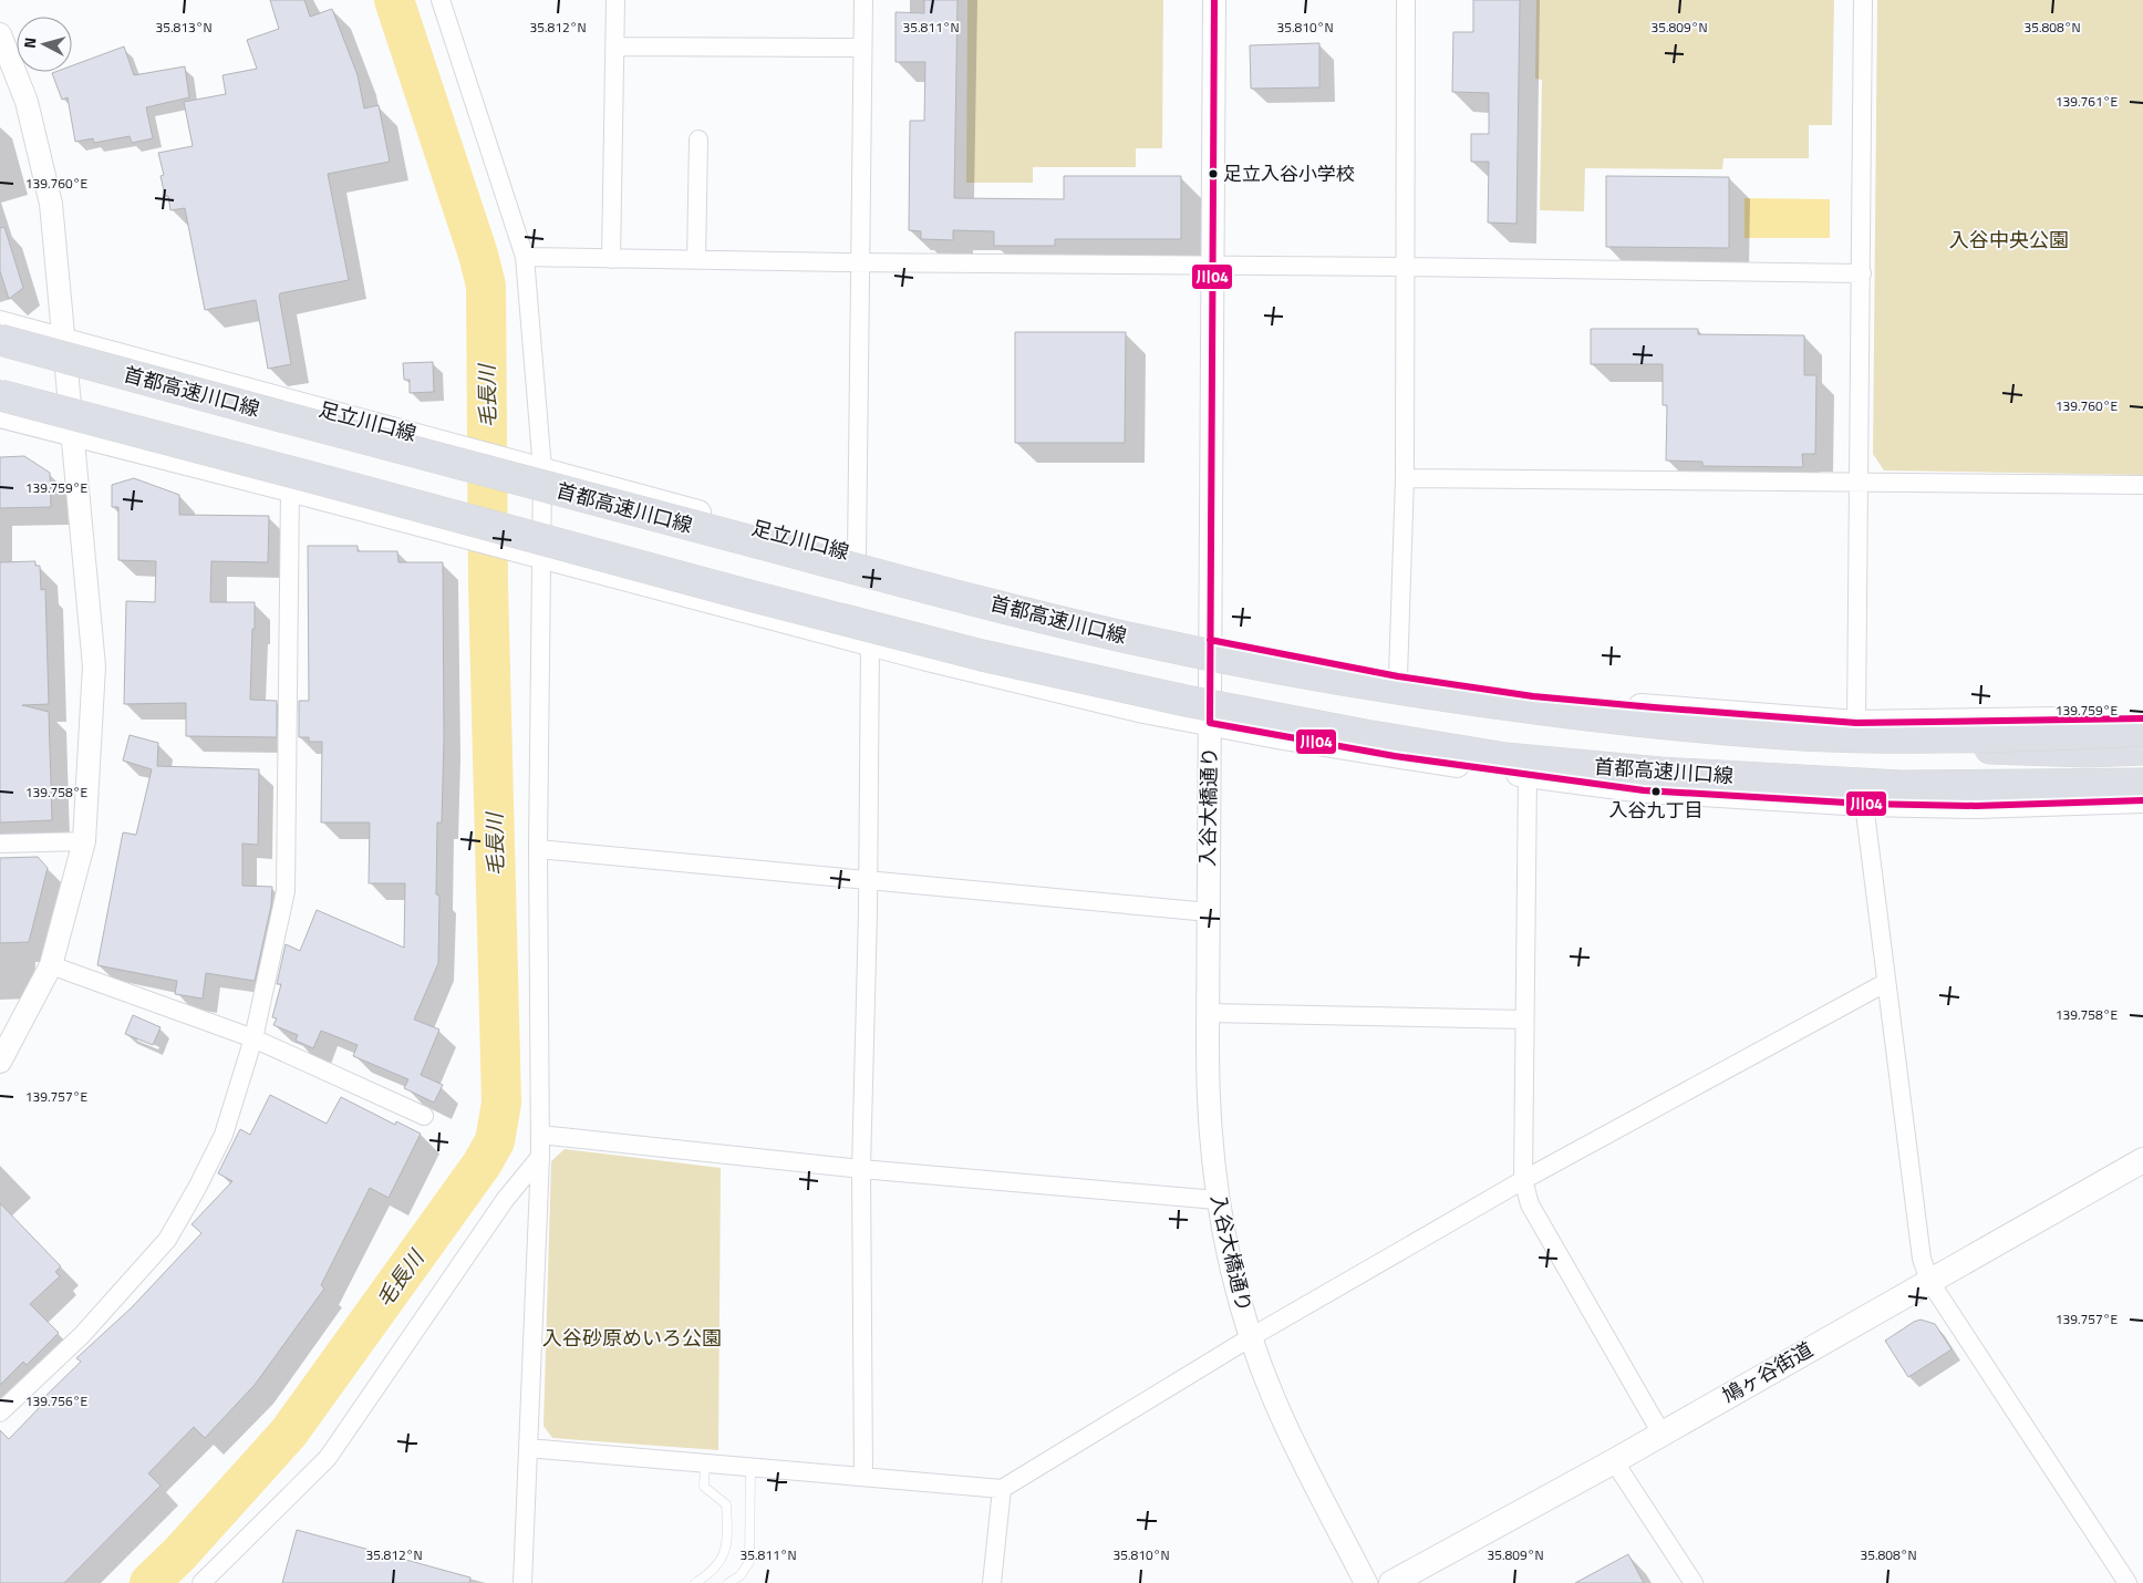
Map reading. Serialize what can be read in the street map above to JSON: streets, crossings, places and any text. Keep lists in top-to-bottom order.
{
  "streets": {
    "highway": ["首都高速川口線"],
    "main road": ["足立川口線", "鳩ヶ谷街道"],
    "street": ["入谷大橋通り"]
  },
  "crossings": [
    ["足立川口線", "入谷大橋通り"]
  ],
  "water": ["毛長川"],
  "parks": ["入谷中央公園", "入谷砂原めいろ公園"],
  "places": ["足立入谷小学校", "入谷九丁目"],
  "lines": ["transit line 川04"],
  "north": "left",
  "coordinates": [
    "35.813°N",
    "35.812°N",
    "35.811°N",
    "35.810°N",
    "35.809°N",
    "35.808°N",
    "139.761°E",
    "139.760°E",
    "139.759°E",
    "139.758°E",
    "139.757°E",
    "139.756°E"
  ]
}
